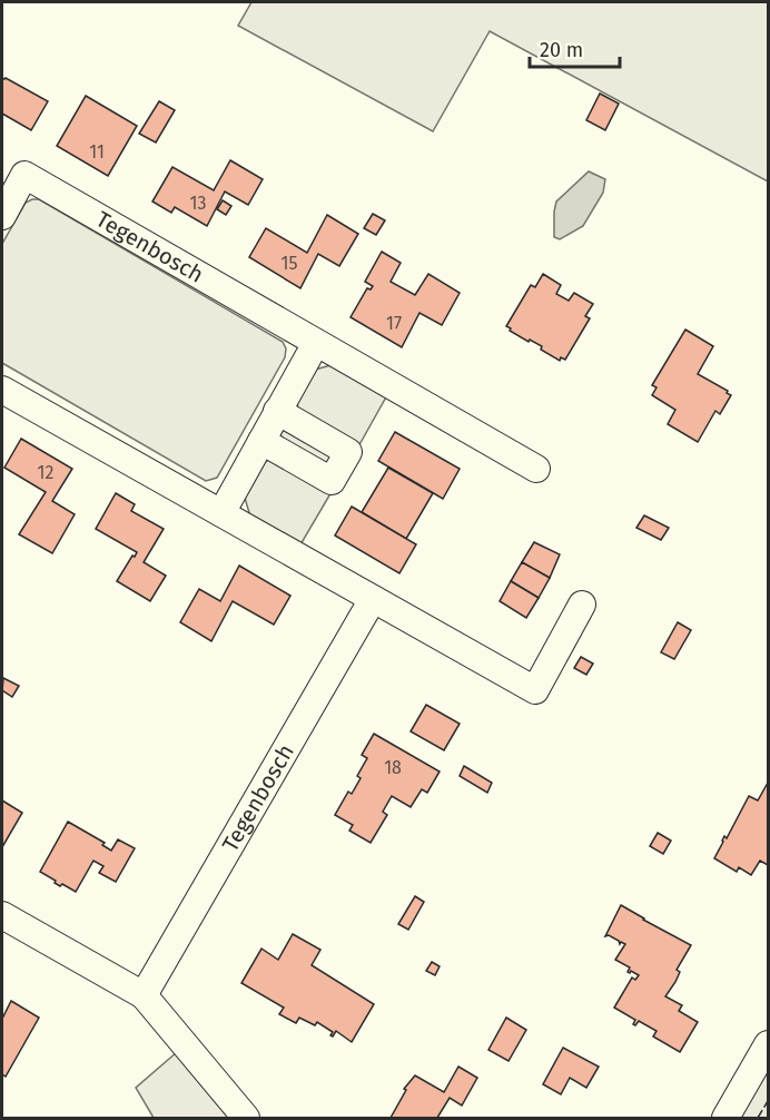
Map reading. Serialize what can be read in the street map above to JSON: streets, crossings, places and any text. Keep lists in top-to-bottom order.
{
  "streets": {
    "street": ["Tegenbosch"]
  },
  "house_numbers": [
    "11",
    "13",
    "15",
    "17",
    "12",
    "18"
  ],
  "scale_bar": "20 m"
}
